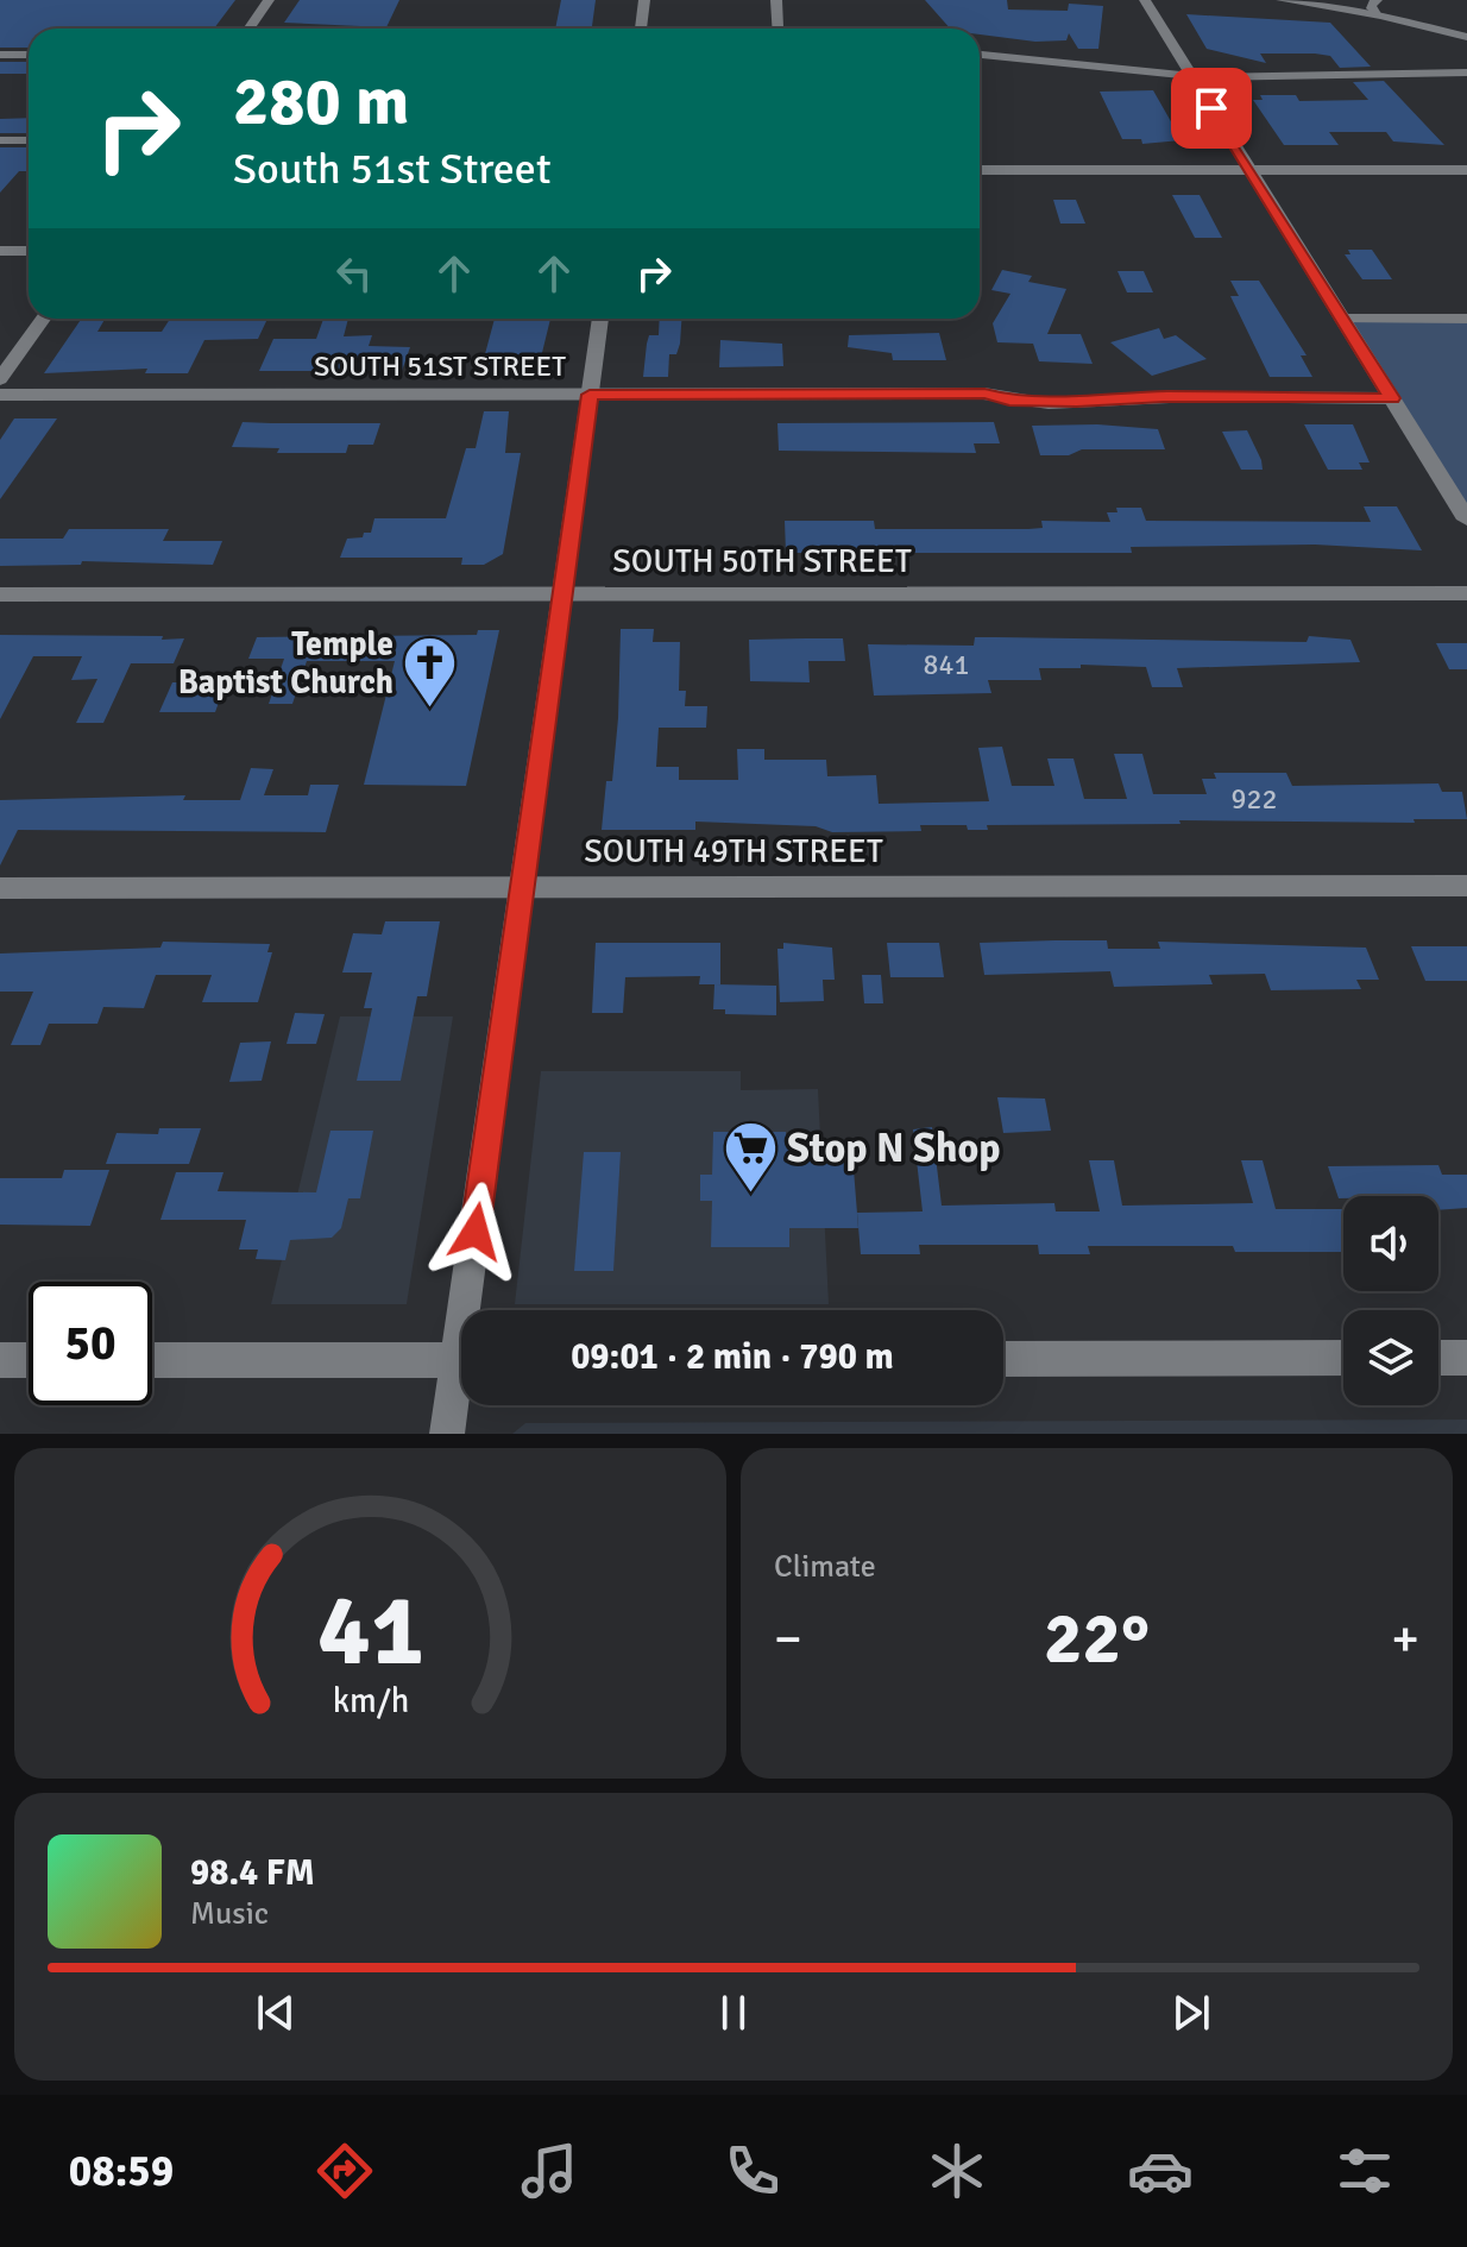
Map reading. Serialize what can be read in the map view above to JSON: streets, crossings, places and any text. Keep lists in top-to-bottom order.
{
  "streets": {
    "street": ["SOUTH 51ST STREET", "SOUTH 50TH STREET", "SOUTH 49TH STREET"]
  },
  "places": {
    "church": ["Temple Baptist Church"],
    "supermarket": ["Stop N Shop"]
  },
  "house_numbers": ["841", "922"],
  "page": {
    "turn": ["280 m", "South 51st Street"],
    "limit": "50",
    "trip": "09:01 · 2 min · 790 m",
    "tile": "Climate",
    "heat": ["−", "22°", "+"],
    "song": ["98.4 FM", "Music"],
    "tabs": "08:59",
    "gauge": ["41", "km/h"]
  }
}
